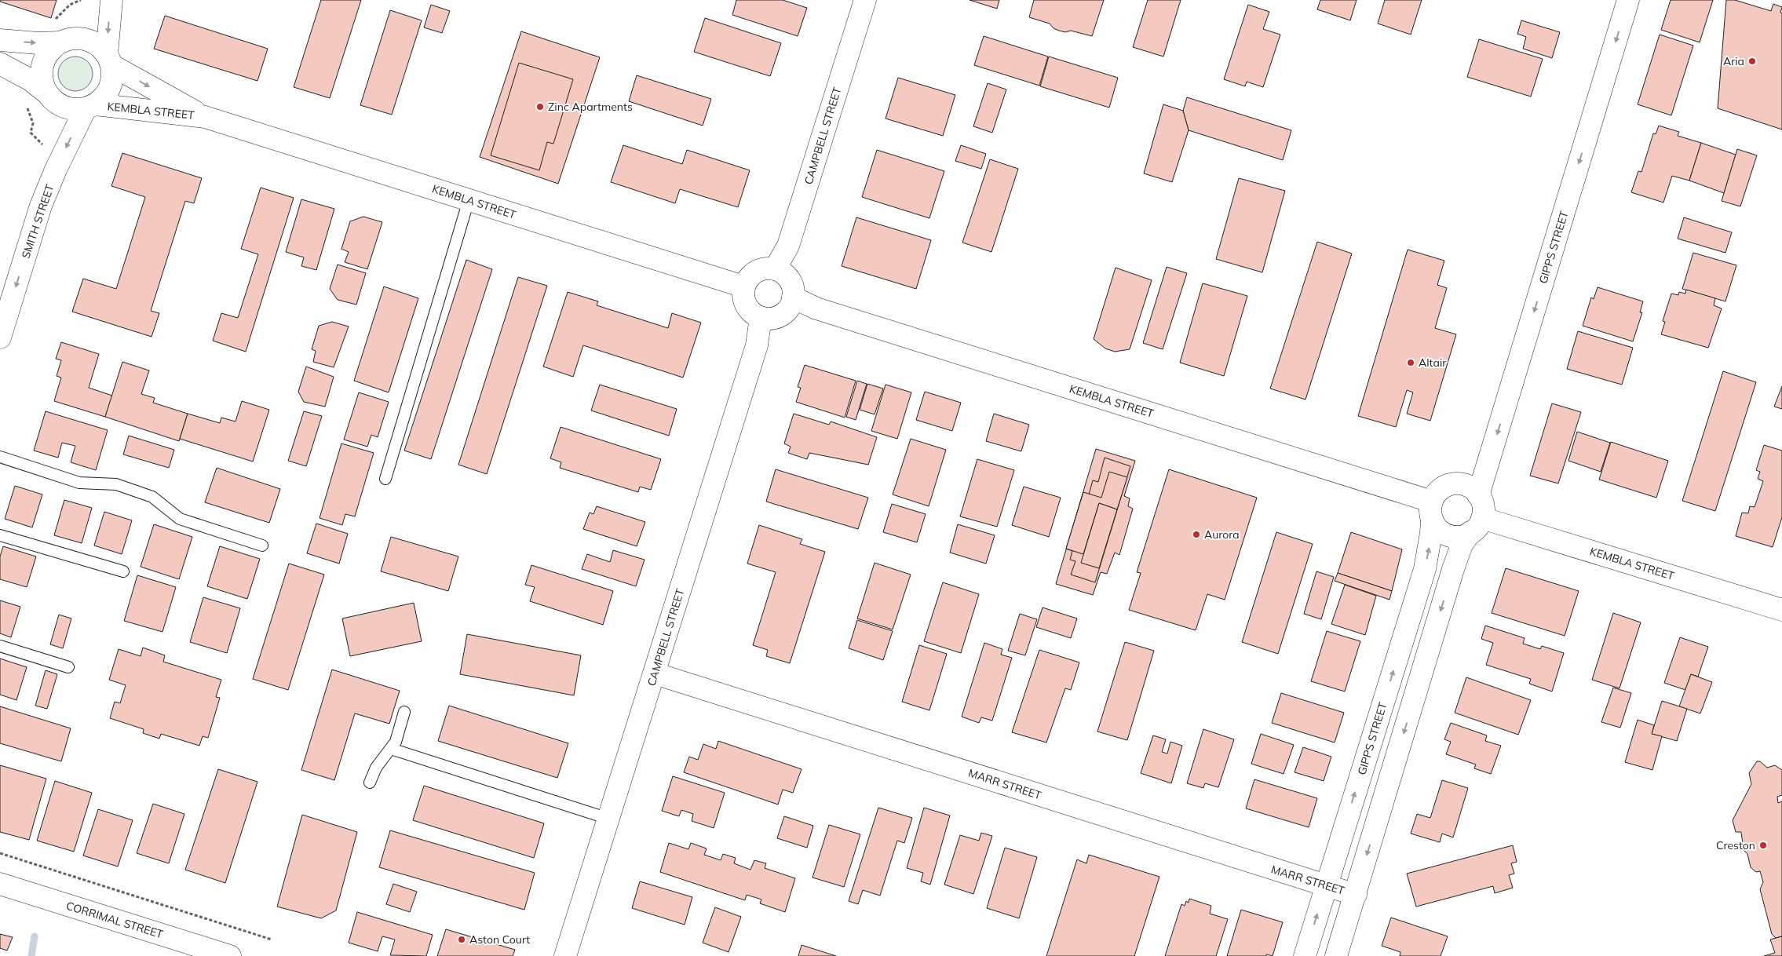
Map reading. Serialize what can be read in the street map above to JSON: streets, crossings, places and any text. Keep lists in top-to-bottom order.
{
  "streets": {
    "street": [
      "KEMBLA STREET",
      "CAMPBELL STREET",
      "SMITH STREET",
      "GIPPS STREET",
      "MARR STREET",
      "CORRIMAL STREET"
    ]
  },
  "crossings": [
    ["KEMBLA STREET", "CAMPBELL STREET"],
    ["KEMBLA STREET", "SMITH STREET"],
    ["KEMBLA STREET", "GIPPS STREET"],
    ["CAMPBELL STREET", "MARR STREET"],
    ["GIPPS STREET", "MARR STREET"]
  ],
  "one_way": ["SMITH STREET"],
  "places": [
    "Aria",
    "Zinc Apartments",
    "Altair",
    "Aurora",
    "Creston",
    "Aston Court"
  ]
}
